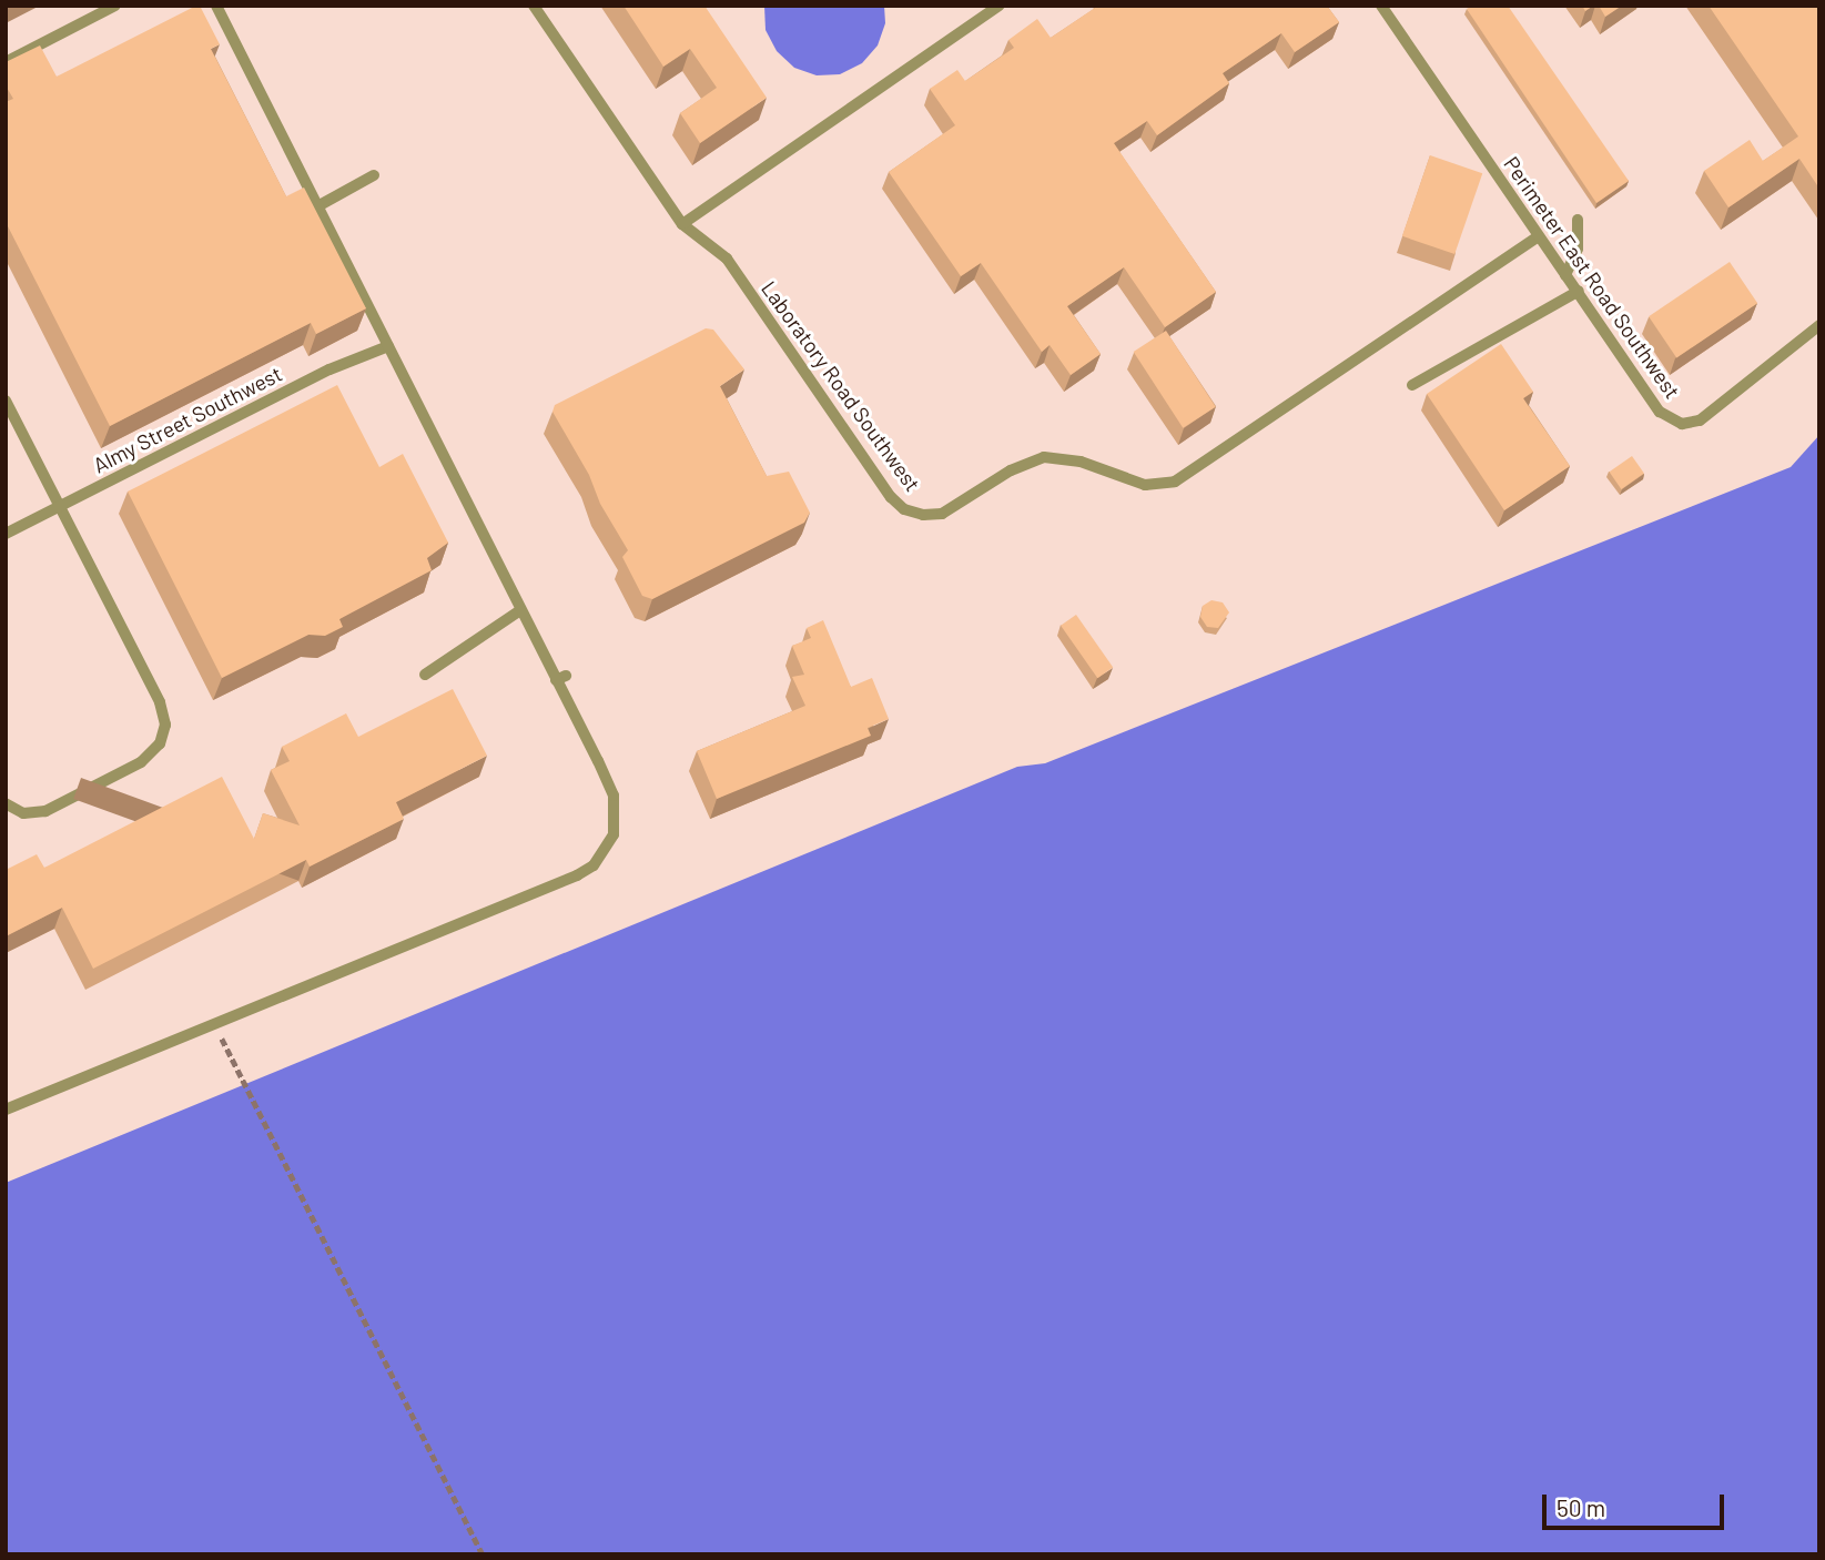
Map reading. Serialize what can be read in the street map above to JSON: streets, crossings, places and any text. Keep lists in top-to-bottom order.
{
  "streets": {
    "lane": ["Perimeter East Road Southwest", "Laboratory Road Southwest", "Almy Street Southwest"]
  },
  "crossings": [
    ["Perimeter East Road Southwest", "Laboratory Road Southwest"]
  ],
  "scale_bar": "50 m"
}
